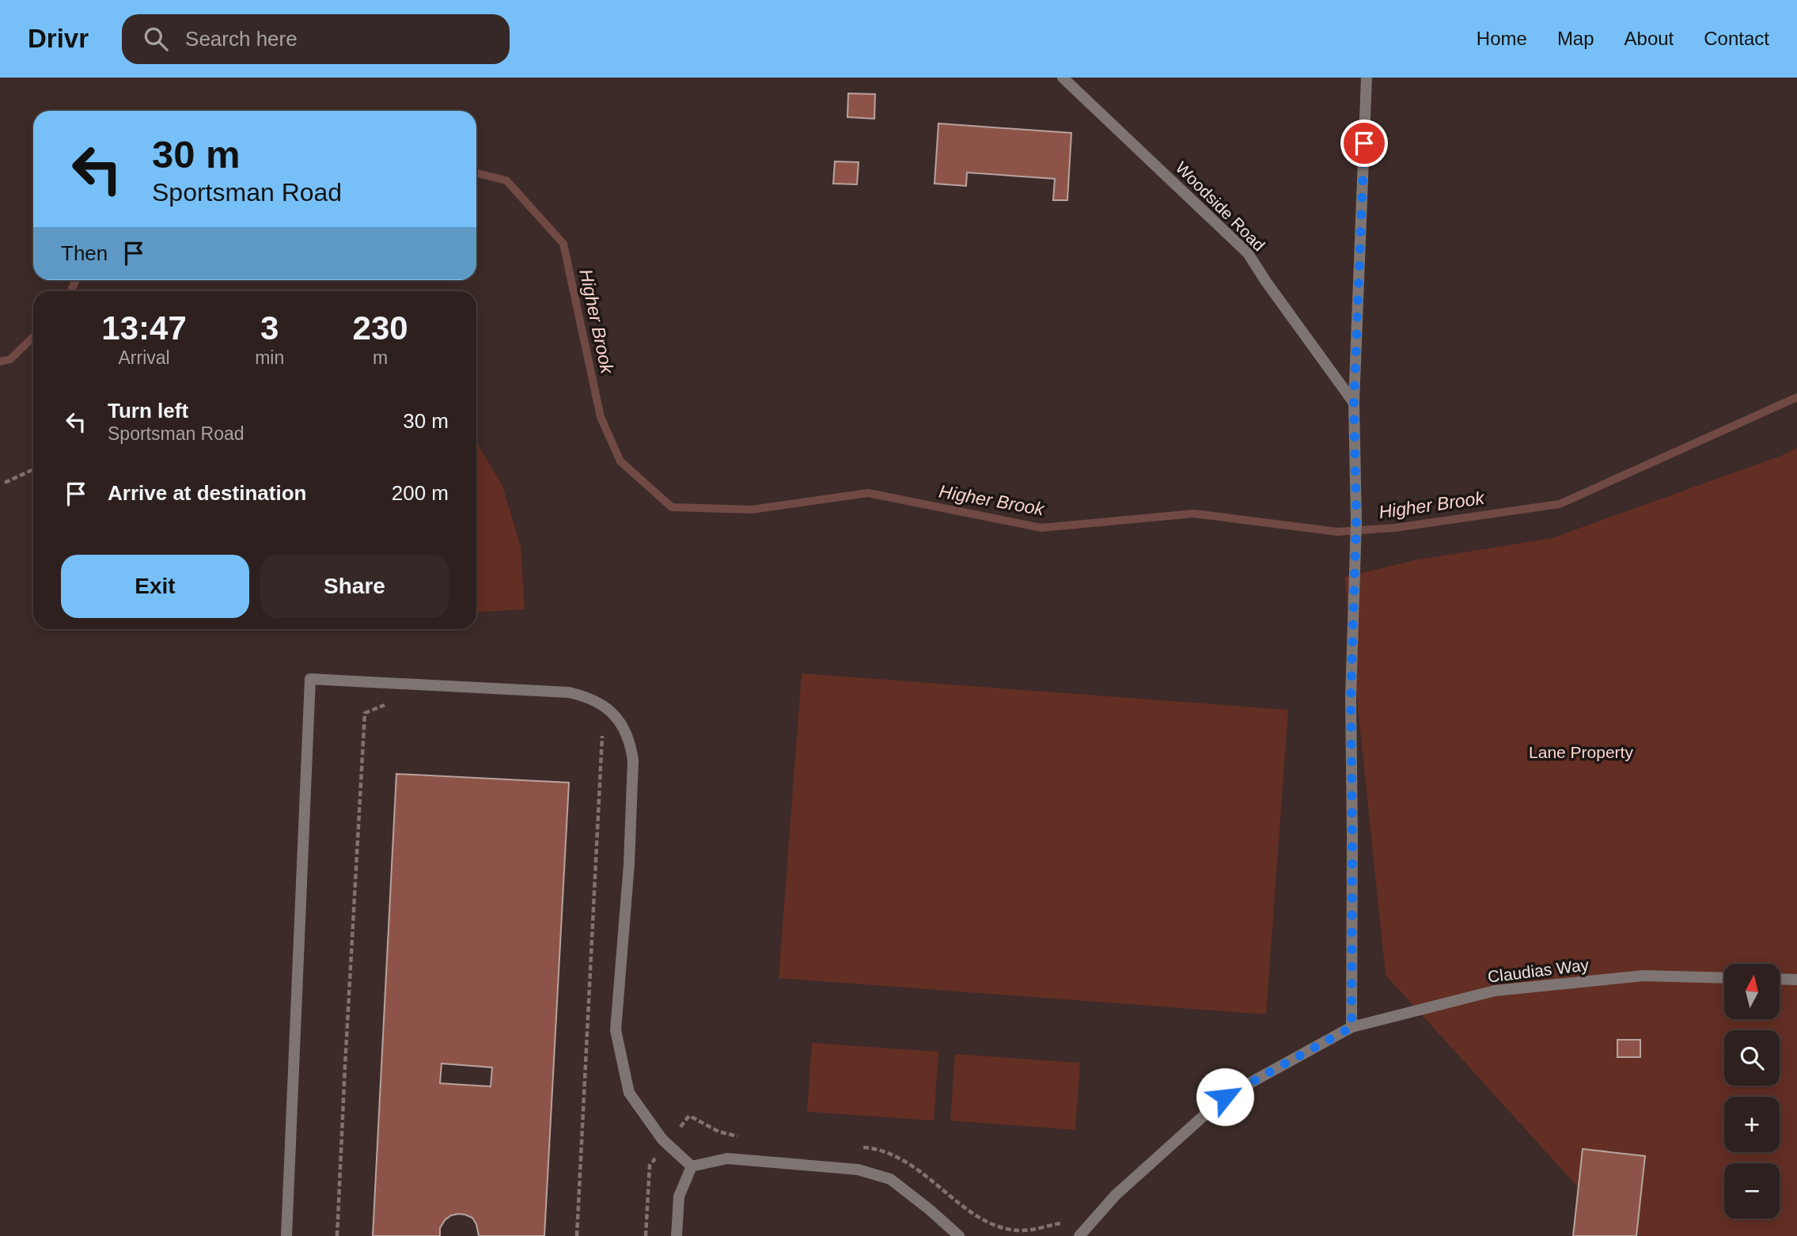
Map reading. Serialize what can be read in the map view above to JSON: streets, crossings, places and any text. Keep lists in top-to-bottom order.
{
  "streets": {
    "street": ["Woodside Road", "Claudias Way"]
  },
  "water": ["Higher Brook"],
  "parks": ["Lane Property"],
  "north": "top",
  "page": {
    "header": "Drivr",
    "search": "Search here",
    "nav": [
      "Home",
      "Map",
      "About",
      "Contact"
    ],
    "turn": ["30 m", "Sportsman Road"],
    "then": "Then",
    "eta": [
      "13:47",
      "Arrival",
      "3",
      "min",
      "230",
      "m"
    ],
    "list": [
      {
        "name": "Turn left",
        "note": "Sportsman Road",
        "value": "30 m"
      },
      {
        "name": "Arrive at destination",
        "value": "200 m"
      }
    ],
    "buttons": ["Exit", "Share"],
    "map_buttons": ["+", "−"]
  }
}
